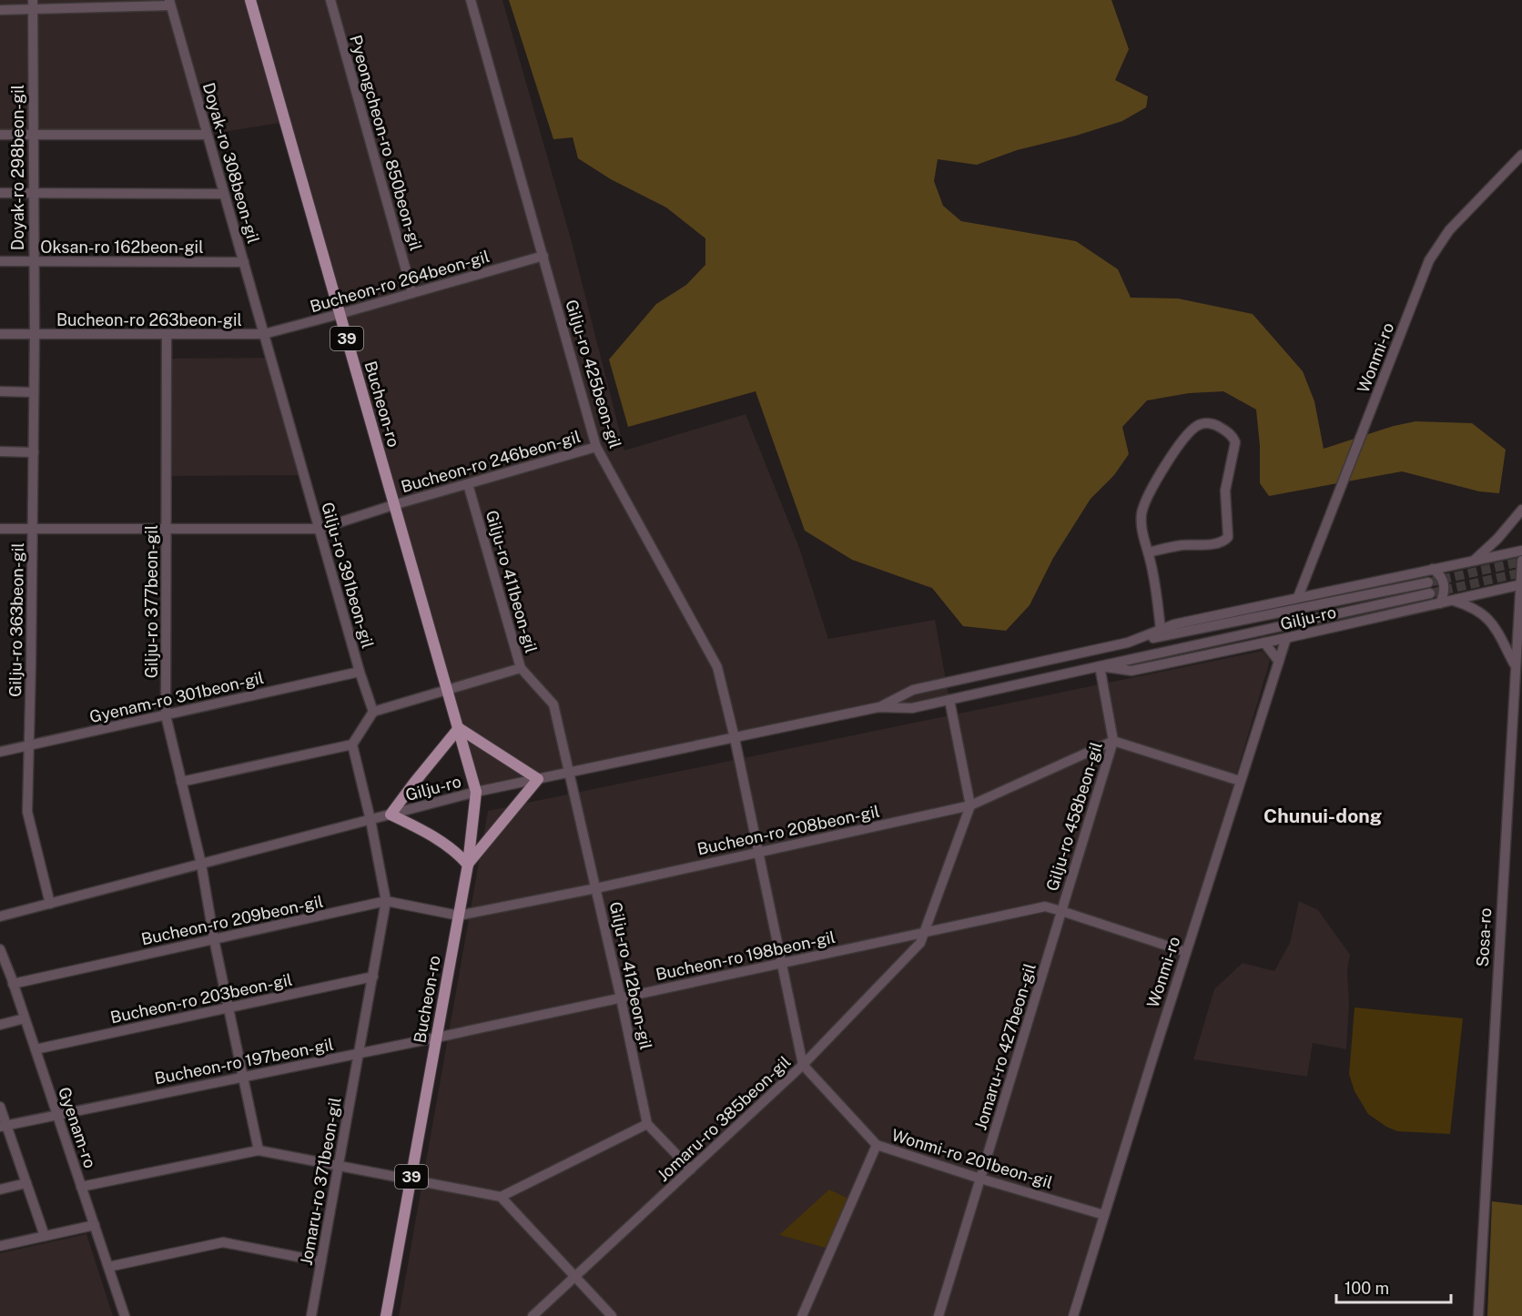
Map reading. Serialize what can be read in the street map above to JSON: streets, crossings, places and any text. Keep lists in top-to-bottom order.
{
  "streets": {
    "main road": ["39", "Bucheon-ro"],
    "street": [
      "Pyeongcheon-ro 850beon-gil",
      "Doyak-ro 308beon-gil",
      "Doyak-ro 298beon-gil",
      "Oksan-ro 162beon-gil",
      "Bucheon-ro 264beon-gil",
      "Bucheon-ro 263beon-gil",
      "Wonmi-ro",
      "Gilju-ro 425beon-gil",
      "Bucheon-ro 246beon-gil",
      "Gilju-ro 391beon-gil",
      "Gilju-ro 411beon-gil",
      "Gilju-ro 377beon-gil",
      "Gilju-ro",
      "Gilju-ro 363beon-gil",
      "Gyenam-ro 301beon-gil",
      "Gilju-ro 458beon-gil",
      "Bucheon-ro 208beon-gil",
      "Bucheon-ro 209beon-gil",
      "Sosa-ro",
      "Bucheon-ro 198beon-gil",
      "Gilju-ro 412beon-gil",
      "Bucheon-ro 203beon-gil",
      "Jomaru-ro 427beon-gil",
      "Bucheon-ro 197beon-gil",
      "Jomaru-ro 385beon-gil",
      "Gyenam-ro",
      "Wonmi-ro 201beon-gil",
      "Jomaru-ro 371beon-gil"
    ]
  },
  "crossings": [
    ["Pyeongcheon-ro 850beon-gil", "Bucheon-ro 264beon-gil"],
    ["Doyak-ro 308beon-gil", "Oksan-ro 162beon-gil"],
    ["Doyak-ro 308beon-gil", "Bucheon-ro 264beon-gil"],
    ["Doyak-ro 308beon-gil", "Bucheon-ro 263beon-gil"],
    ["Doyak-ro 308beon-gil", "Gilju-ro 391beon-gil"],
    ["Doyak-ro 298beon-gil", "Oksan-ro 162beon-gil"],
    ["Doyak-ro 298beon-gil", "Bucheon-ro 263beon-gil"],
    ["Doyak-ro 298beon-gil", "Gilju-ro 363beon-gil"],
    ["Bucheon-ro 264beon-gil", "Bucheon-ro 263beon-gil"],
    ["Bucheon-ro 264beon-gil", "Gilju-ro 425beon-gil"],
    ["Bucheon-ro 264beon-gil", "Bucheon-ro"],
    ["Bucheon-ro 264beon-gil", "Gilju-ro 391beon-gil"],
    ["Bucheon-ro 263beon-gil", "Gilju-ro 391beon-gil"],
    ["Bucheon-ro 263beon-gil", "Gilju-ro 377beon-gil"],
    ["Bucheon-ro 263beon-gil", "Gilju-ro 363beon-gil"],
    ["Wonmi-ro", "Gilju-ro"],
    ["Wonmi-ro", "Bucheon-ro 198beon-gil"],
    ["Wonmi-ro", "Wonmi-ro 201beon-gil"],
    ["Gilju-ro 425beon-gil", "Bucheon-ro 246beon-gil"],
    ["Gilju-ro 425beon-gil", "Gilju-ro"],
    ["Gilju-ro 425beon-gil", "Bucheon-ro 208beon-gil"],
    ["Gilju-ro 425beon-gil", "Bucheon-ro 198beon-gil"],
    ["Bucheon-ro", "Bucheon-ro 246beon-gil"],
    ["Bucheon-ro", "Gilju-ro"],
    ["Bucheon-ro", "Bucheon-ro 208beon-gil"],
    ["Bucheon-ro", "Bucheon-ro 209beon-gil"],
    ["Bucheon-ro", "Bucheon-ro 198beon-gil"],
    ["Bucheon-ro", "Bucheon-ro 197beon-gil"],
    ["Bucheon-ro 246beon-gil", "Gilju-ro 391beon-gil"],
    ["Bucheon-ro 246beon-gil", "Gilju-ro 411beon-gil"],
    ["Bucheon-ro 246beon-gil", "Gilju-ro 377beon-gil"],
    ["Bucheon-ro 246beon-gil", "Gilju-ro 363beon-gil"],
    ["Gilju-ro 391beon-gil", "Gyenam-ro 301beon-gil"],
    ["Gilju-ro 411beon-gil", "Gilju-ro"],
    ["Gilju-ro 411beon-gil", "Gilju-ro 412beon-gil"],
    ["Gilju-ro 377beon-gil", "Gilju-ro"],
    ["Gilju-ro 377beon-gil", "Gyenam-ro 301beon-gil"],
    ["Gilju-ro 377beon-gil", "Bucheon-ro 209beon-gil"],
    ["Gilju-ro 377beon-gil", "Bucheon-ro 203beon-gil"],
    ["Gilju-ro 377beon-gil", "Bucheon-ro 197beon-gil"],
    ["Gilju-ro", "Gilju-ro 363beon-gil"],
    ["Gilju-ro", "Gilju-ro 458beon-gil"],
    ["Gilju-ro", "Sosa-ro"],
    ["Gilju-ro", "Gilju-ro 412beon-gil"],
    ["Gilju-ro 363beon-gil", "Gyenam-ro 301beon-gil"],
    ["Gilju-ro 458beon-gil", "Bucheon-ro 208beon-gil"],
    ["Gilju-ro 458beon-gil", "Bucheon-ro 198beon-gil"],
    ["Gilju-ro 458beon-gil", "Jomaru-ro 427beon-gil"],
    ["Bucheon-ro 208beon-gil", "Bucheon-ro 209beon-gil"],
    ["Bucheon-ro 208beon-gil", "Gilju-ro 412beon-gil"],
    ["Bucheon-ro 208beon-gil", "Jomaru-ro 385beon-gil"],
    ["Bucheon-ro 209beon-gil", "Gyenam-ro"],
    ["Bucheon-ro 209beon-gil", "Jomaru-ro 371beon-gil"],
    ["Bucheon-ro 198beon-gil", "Gilju-ro 412beon-gil"],
    ["Bucheon-ro 198beon-gil", "Jomaru-ro 427beon-gil"],
    ["Bucheon-ro 198beon-gil", "Bucheon-ro 197beon-gil"],
    ["Bucheon-ro 198beon-gil", "Jomaru-ro 385beon-gil"],
    ["Bucheon-ro 203beon-gil", "Gyenam-ro"],
    ["Bucheon-ro 203beon-gil", "Jomaru-ro 371beon-gil"],
    ["Jomaru-ro 427beon-gil", "Wonmi-ro 201beon-gil"],
    ["Bucheon-ro 197beon-gil", "Gyenam-ro"],
    ["Bucheon-ro 197beon-gil", "Jomaru-ro 371beon-gil"],
    ["Jomaru-ro 385beon-gil", "Wonmi-ro 201beon-gil"]
  ],
  "districts": ["Chunui-dong"],
  "scale_bar": "100 m"
}
